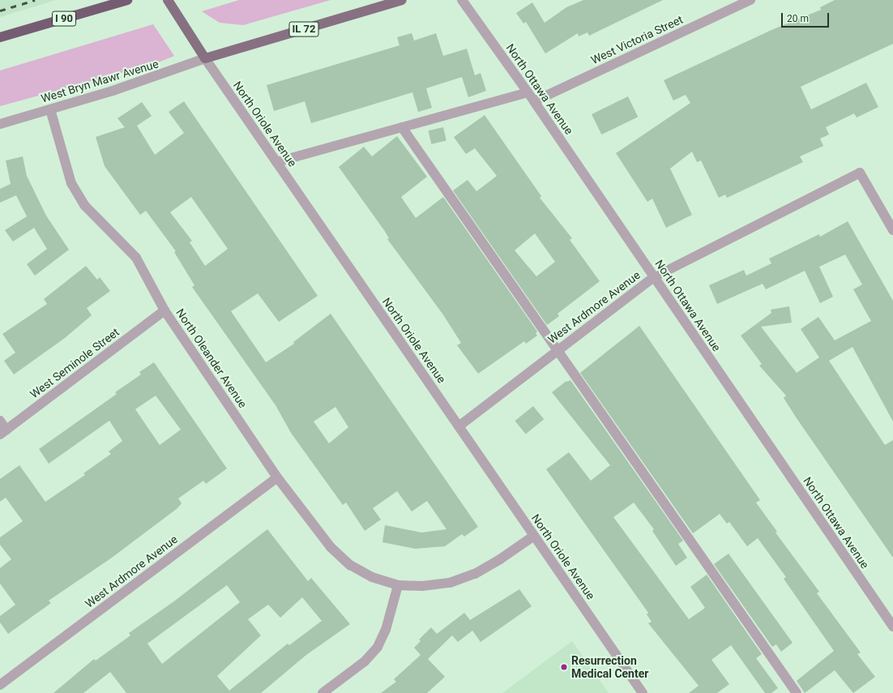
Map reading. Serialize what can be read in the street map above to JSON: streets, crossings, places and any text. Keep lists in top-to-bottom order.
{
  "streets": {
    "highway": ["I 90"],
    "main road": ["IL 72", "North Oriole Avenue"],
    "street": [
      "West Victoria Street",
      "West Bryn Mawr Avenue",
      "North Ottawa Avenue",
      "West Ardmore Avenue",
      "North Oleander Avenue",
      "West Seminole Street"
    ]
  },
  "crossings": [
    ["IL 72", "West Bryn Mawr Avenue"],
    ["IL 72", "North Oriole Avenue"],
    ["West Victoria Street", "North Ottawa Avenue"],
    ["West Bryn Mawr Avenue", "North Oriole Avenue"],
    ["West Bryn Mawr Avenue", "North Oleander Avenue"],
    ["North Ottawa Avenue", "West Ardmore Avenue"],
    ["North Oriole Avenue", "West Ardmore Avenue"],
    ["North Oriole Avenue", "North Oleander Avenue"],
    ["West Ardmore Avenue", "North Oleander Avenue"],
    ["North Oleander Avenue", "West Seminole Street"]
  ],
  "places": ["Resurrection Medical Center"],
  "scale_bar": "20 m"
}
